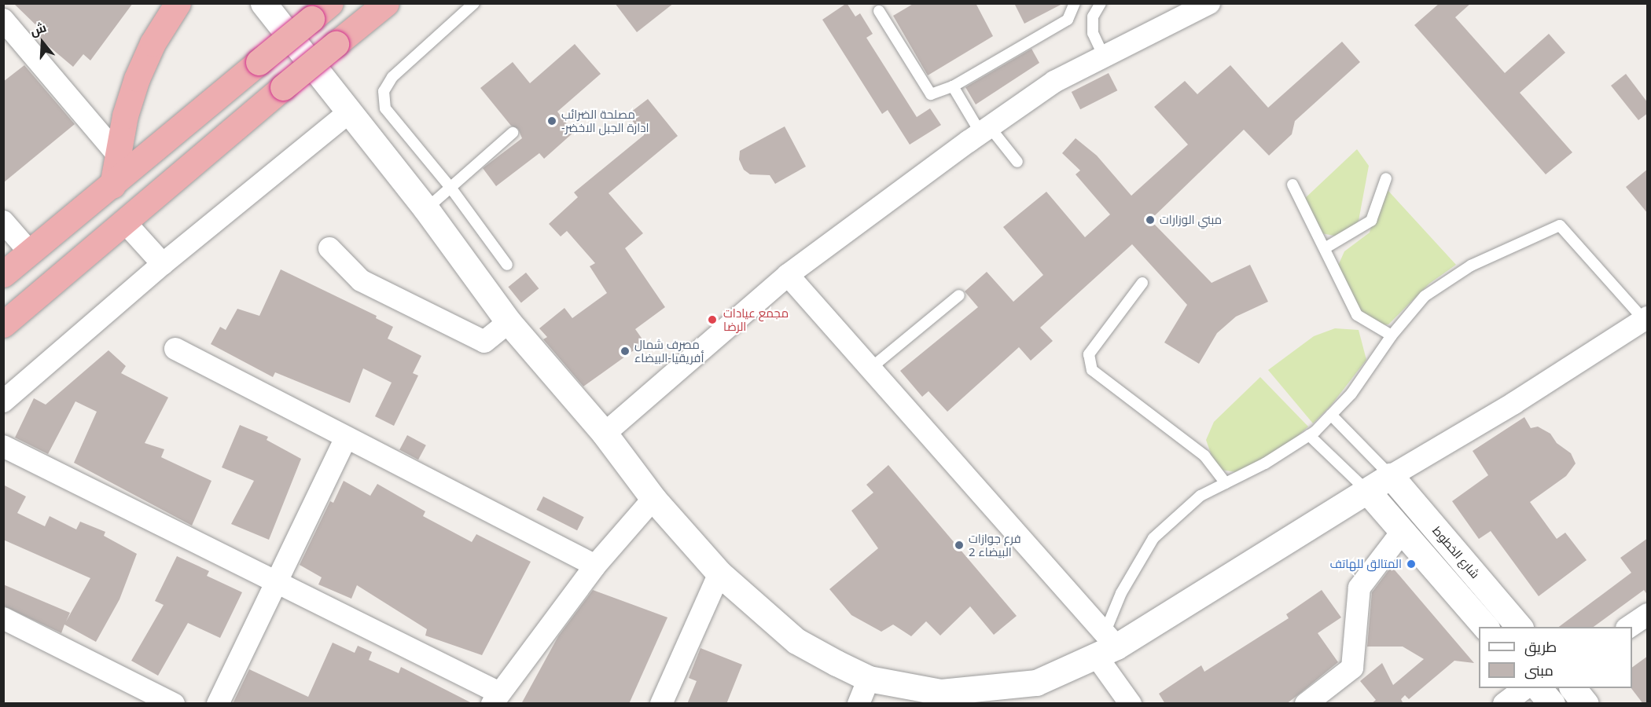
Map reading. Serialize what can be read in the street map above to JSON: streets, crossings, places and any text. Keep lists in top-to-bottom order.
{
  "streets": {
    "street": ["شارع الخطوط"]
  },
  "places": [
    "مصلحة الضرائب -ادارة الجبل الاخضر",
    "مبني الوزارات",
    "مجمع عيادات الرضا",
    "مصرف شمال أفريقيا-البيضاء",
    "فرع جوازات البيضاء 2",
    "المتالق للهاتف"
  ],
  "legend": ["طريق", "مبنى"],
  "north": "top"
}
